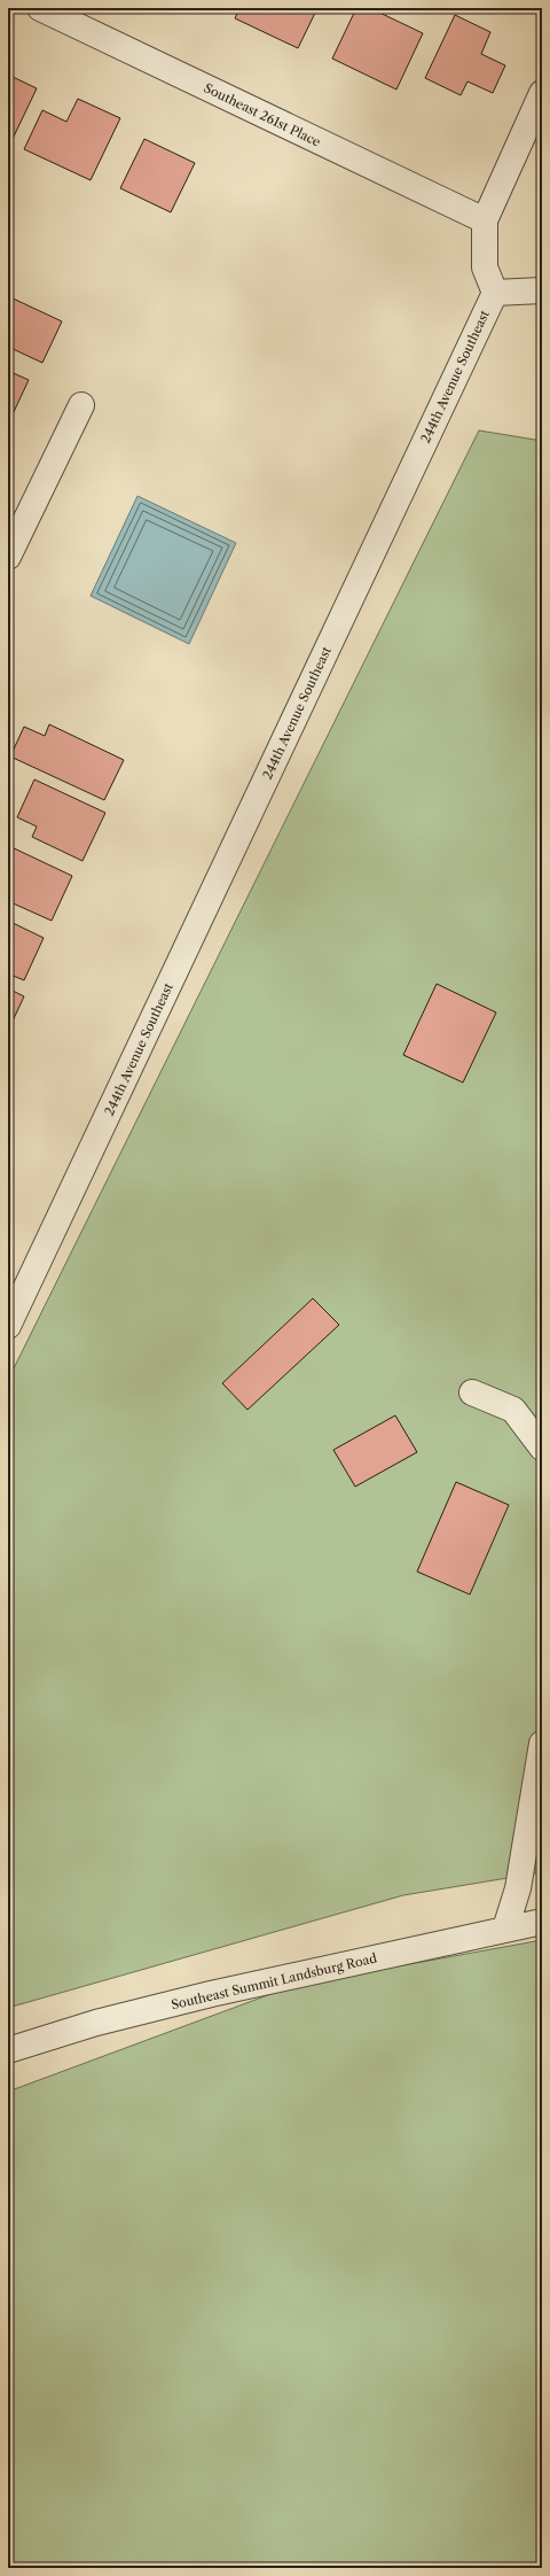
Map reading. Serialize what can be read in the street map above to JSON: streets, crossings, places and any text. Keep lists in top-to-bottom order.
{
  "streets": {
    "street": ["Southeast 261st Place", "244th Avenue Southeast", "Southeast Summit Landsburg Road"]
  }
}
